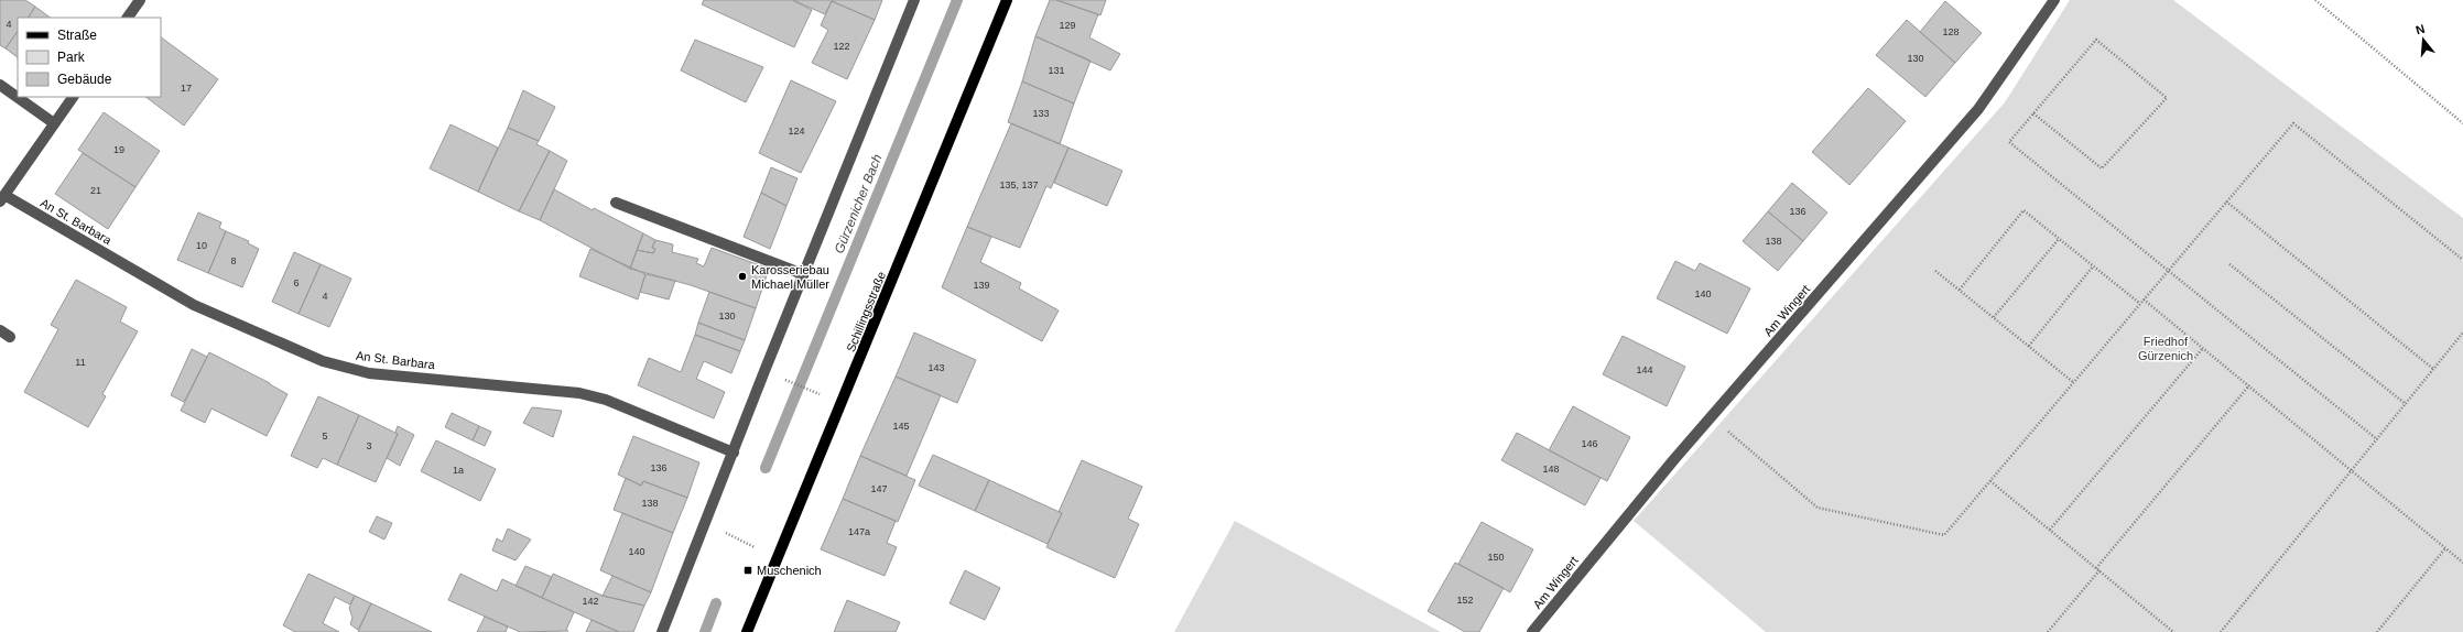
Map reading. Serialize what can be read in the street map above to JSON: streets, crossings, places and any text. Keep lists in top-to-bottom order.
{
  "streets": {
    "main road": ["Schillingsstraße"],
    "street": ["An St. Barbara", "Am Wingert"]
  },
  "water": ["Gürzenicher Bach"],
  "parks": ["Friedhof Gürzenich"],
  "places": {
    "other": ["Karosseriebau Michael Müller"],
    "transit": ["Muschenich"]
  },
  "house_numbers": [
    "4",
    "129",
    "128",
    "122",
    "130",
    "131",
    "17",
    "133",
    "124",
    "19",
    "135, 137",
    "21",
    "136",
    "138",
    "10",
    "8",
    "6",
    "139",
    "140",
    "4",
    "130",
    "11",
    "143",
    "144",
    "145",
    "5",
    "146",
    "3",
    "136",
    "148",
    "1a",
    "147",
    "138",
    "147a",
    "140",
    "150",
    "152",
    "142"
  ],
  "legend": ["Straße", "Park", "Gebäude"],
  "north": "top"
}
